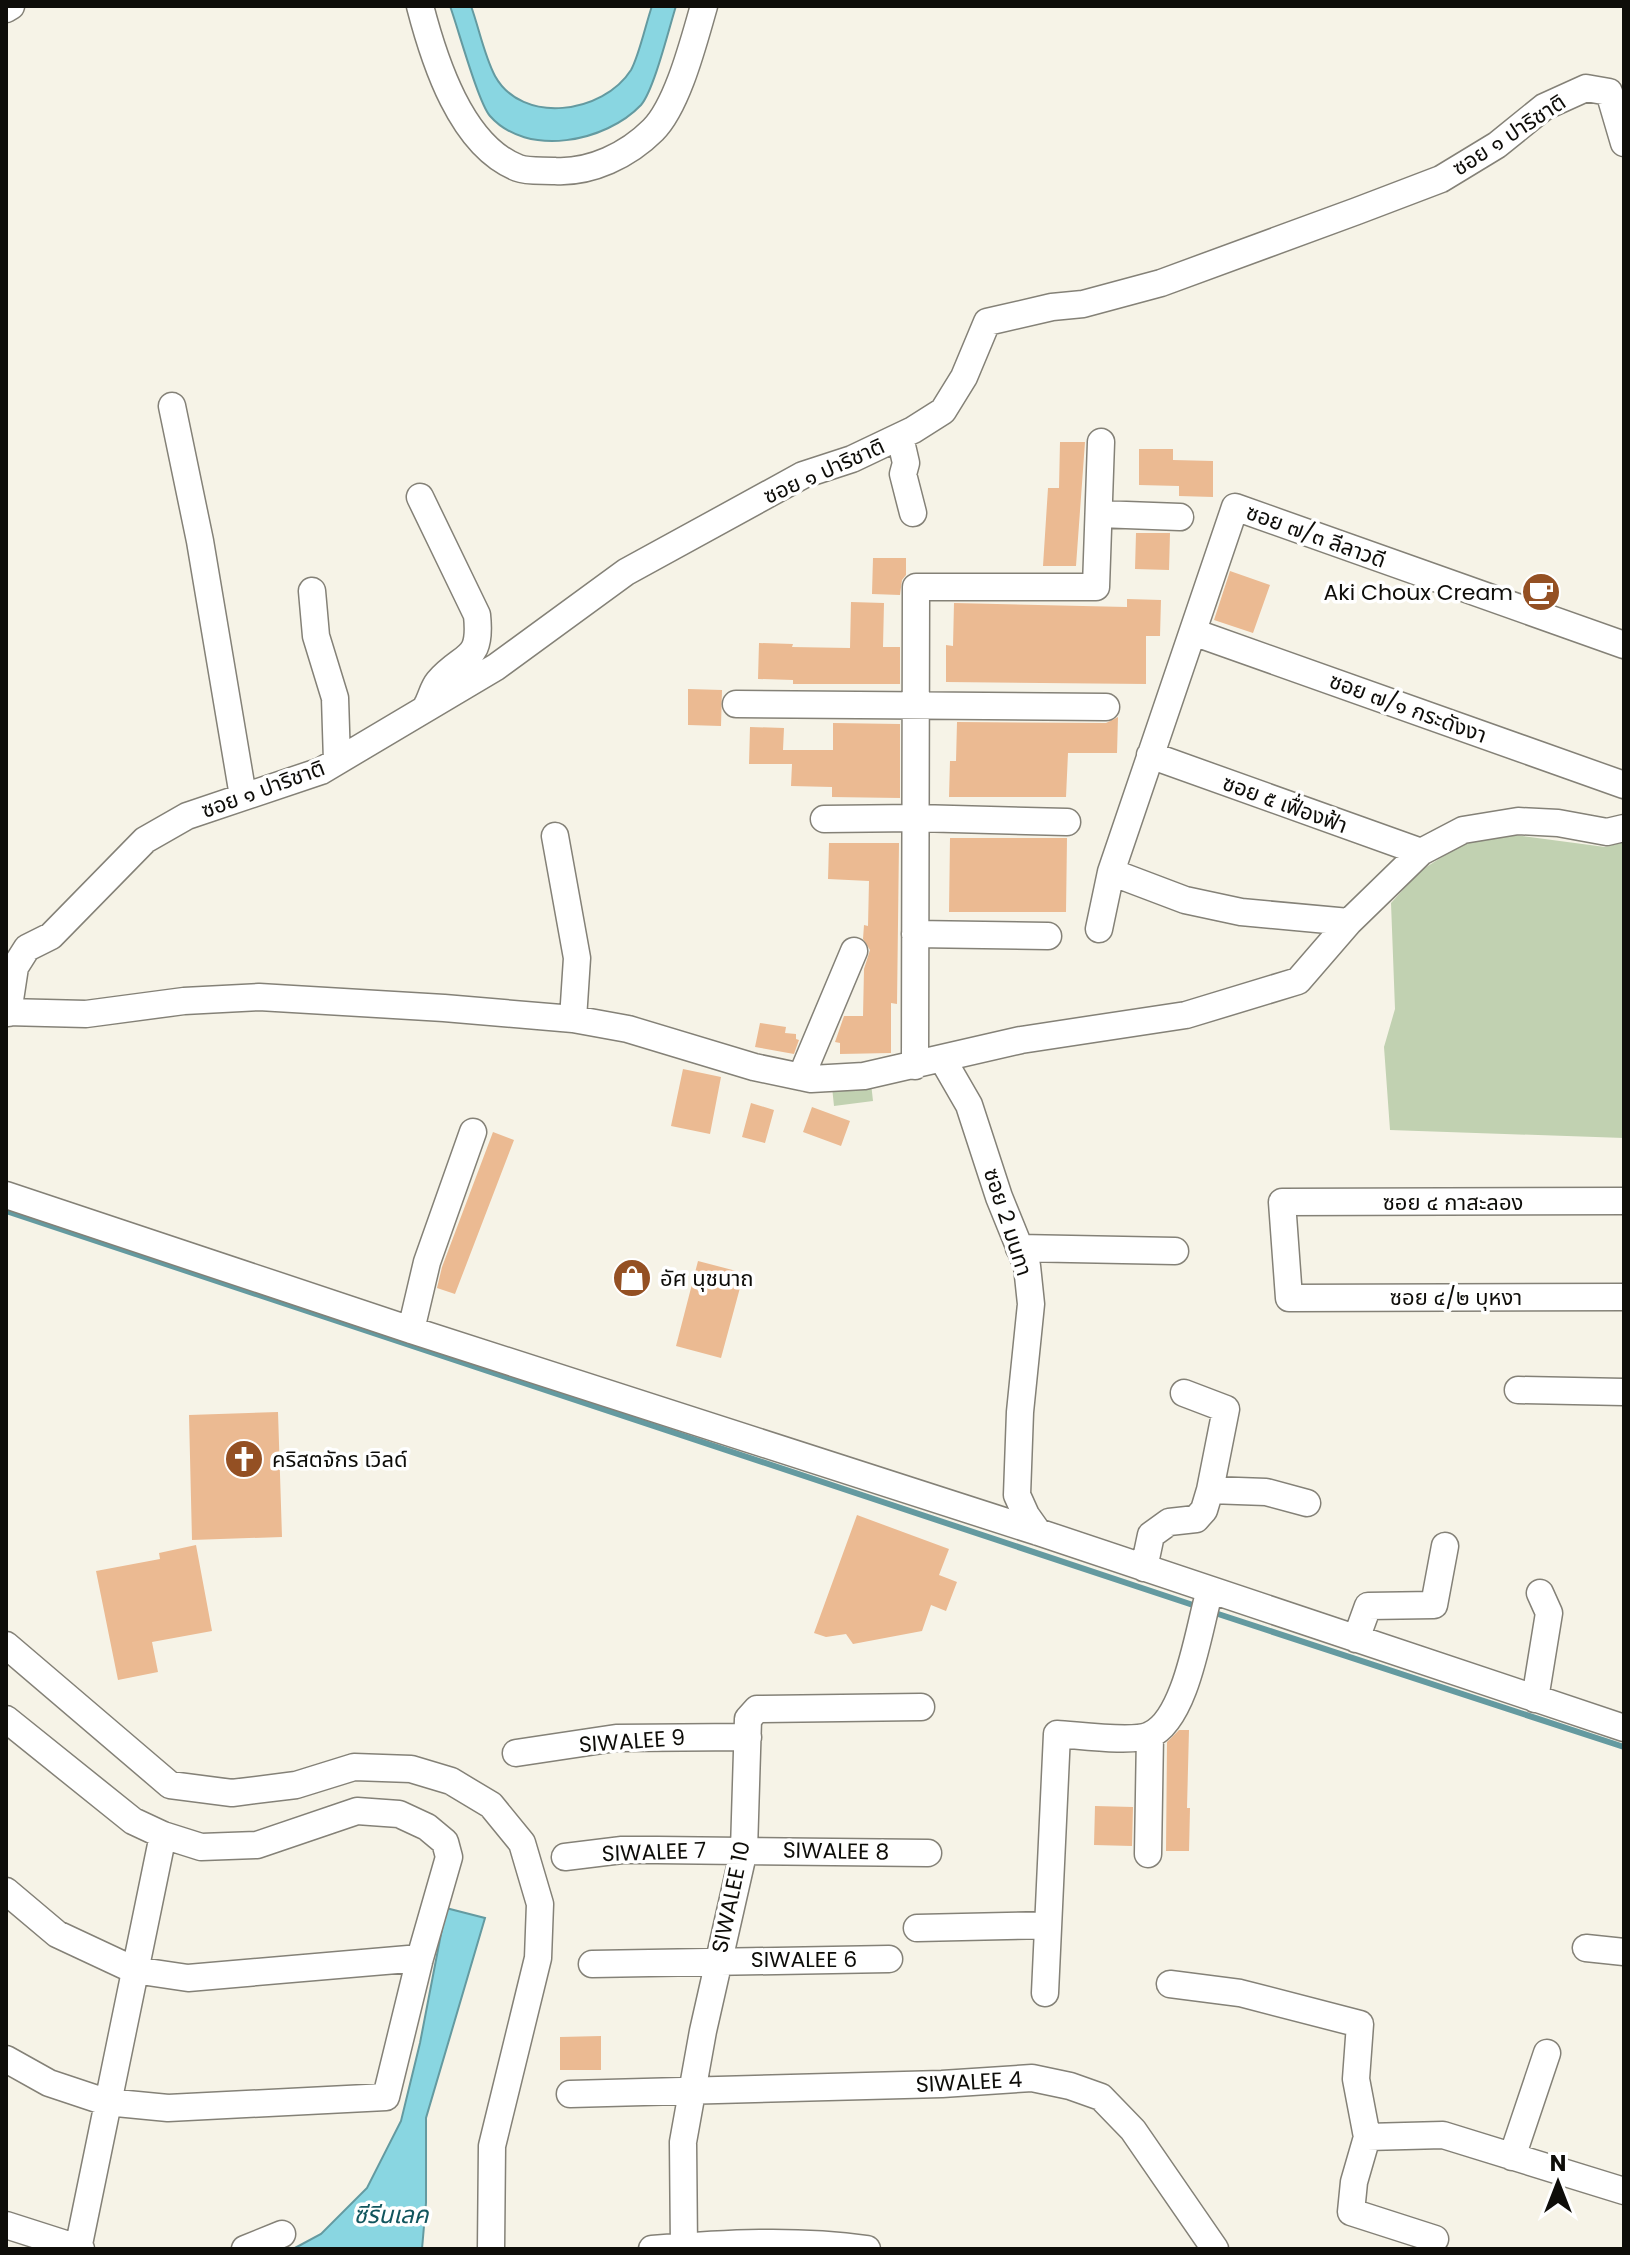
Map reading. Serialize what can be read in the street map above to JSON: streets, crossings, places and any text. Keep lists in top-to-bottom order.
{
  "streets": {
    "street": [
      "ซอย ๑ ปาริชาติ",
      "ซอย ๗/๓ ลีลาวดี",
      "ซอย ๗/๑ กระดังงา",
      "ซอย ๕ เฟื่องฟ้า",
      "ซอย ๔ กาสะลอง",
      "ซอย 2 มนทา",
      "ซอย ๔/๒ บุหงา",
      "SIWALEE 9",
      "SIWALEE 8",
      "SIWALEE 7",
      "SIWALEE 10",
      "SIWALEE 6",
      "SIWALEE 4"
    ]
  },
  "crossings": [
    ["ซอย ๗/๓ ลีลาวดี", "ซอย ๗/๑ กระดังงา"],
    ["ซอย ๔ กาสะลอง", "ซอย ๔/๒ บุหงา"],
    ["SIWALEE 9", "SIWALEE 10"],
    ["SIWALEE 8", "SIWALEE 7"],
    ["SIWALEE 8", "SIWALEE 10"],
    ["SIWALEE 7", "SIWALEE 10"],
    ["SIWALEE 10", "SIWALEE 6"],
    ["SIWALEE 10", "SIWALEE 4"]
  ],
  "water": ["ซีรีนเลค"],
  "places": {
    "cafe": ["Aki Choux Cream"],
    "shop": ["อัศ นุชนาถ"],
    "church": ["คริสตจักร เวิลด์"]
  },
  "north": "top"
}
